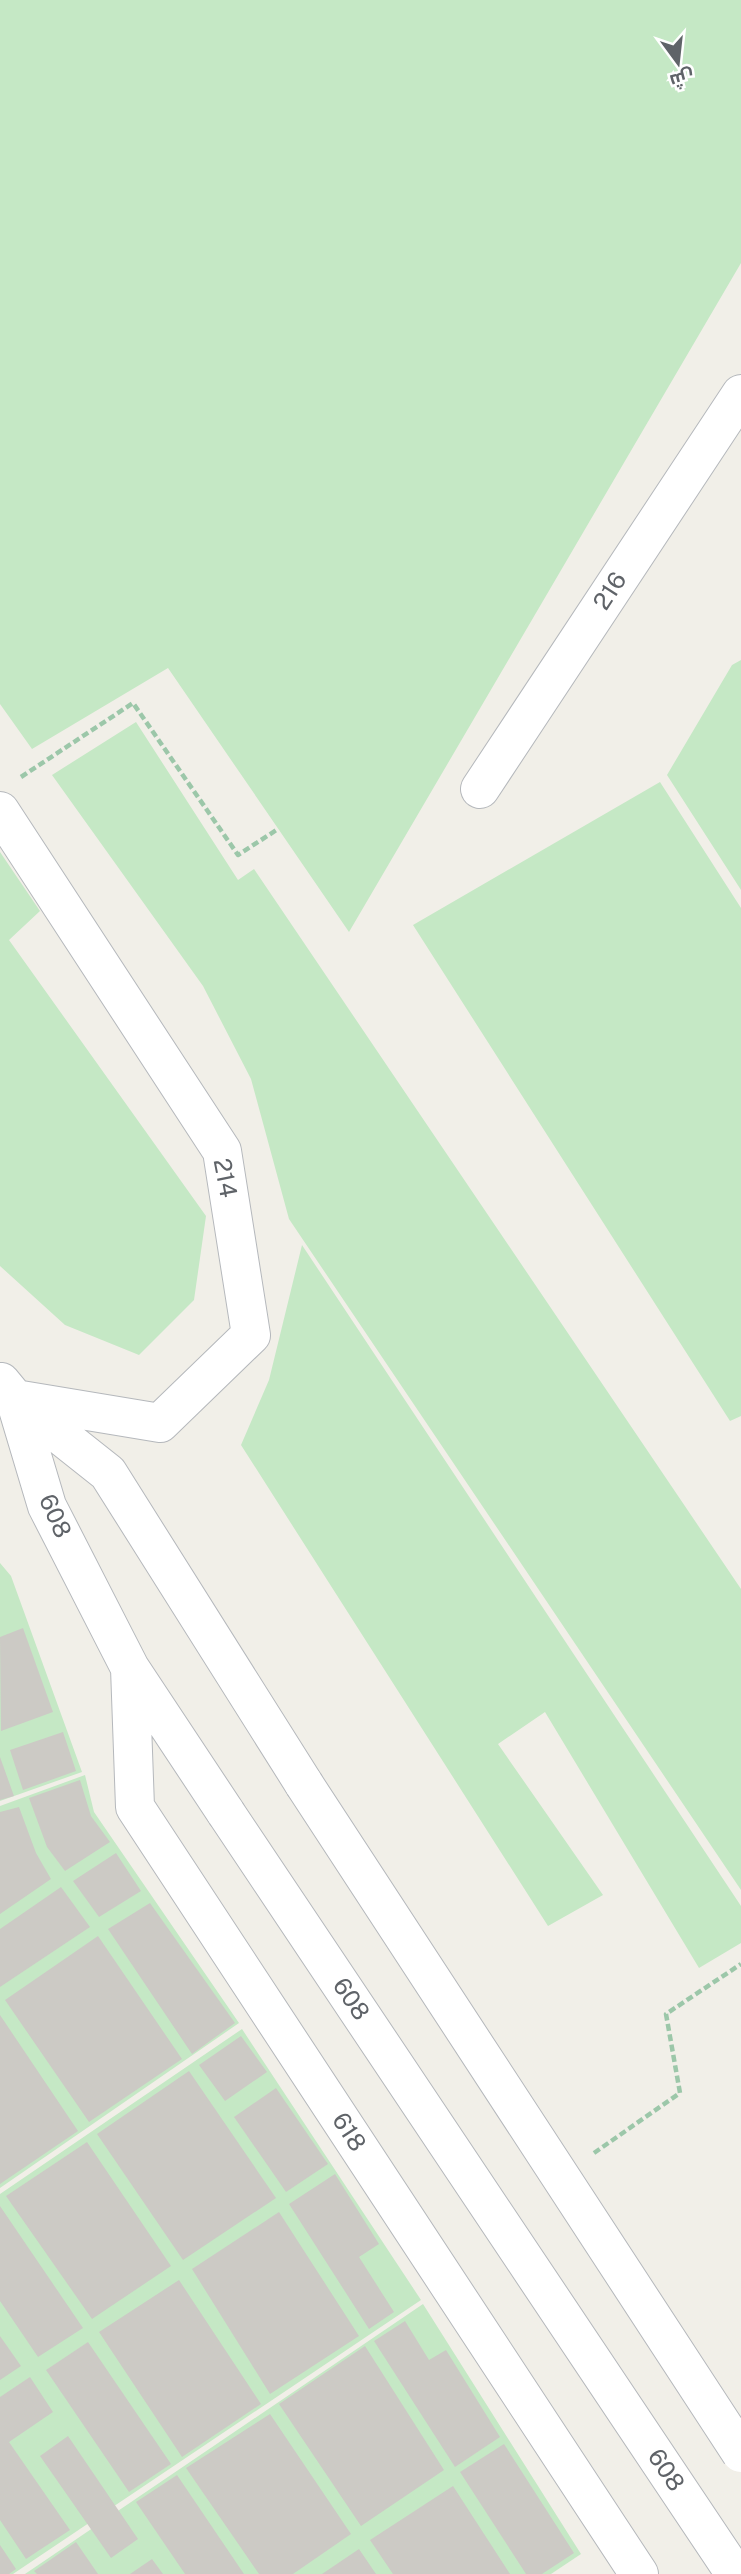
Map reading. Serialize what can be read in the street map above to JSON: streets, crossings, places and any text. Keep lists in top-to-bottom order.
{
  "streets": {
    "street": [
      "216",
      "214",
      "608",
      "618"
    ]
  },
  "crossings": [
    ["214", "608"],
    ["608", "618"]
  ],
  "north": "bottom"
}
